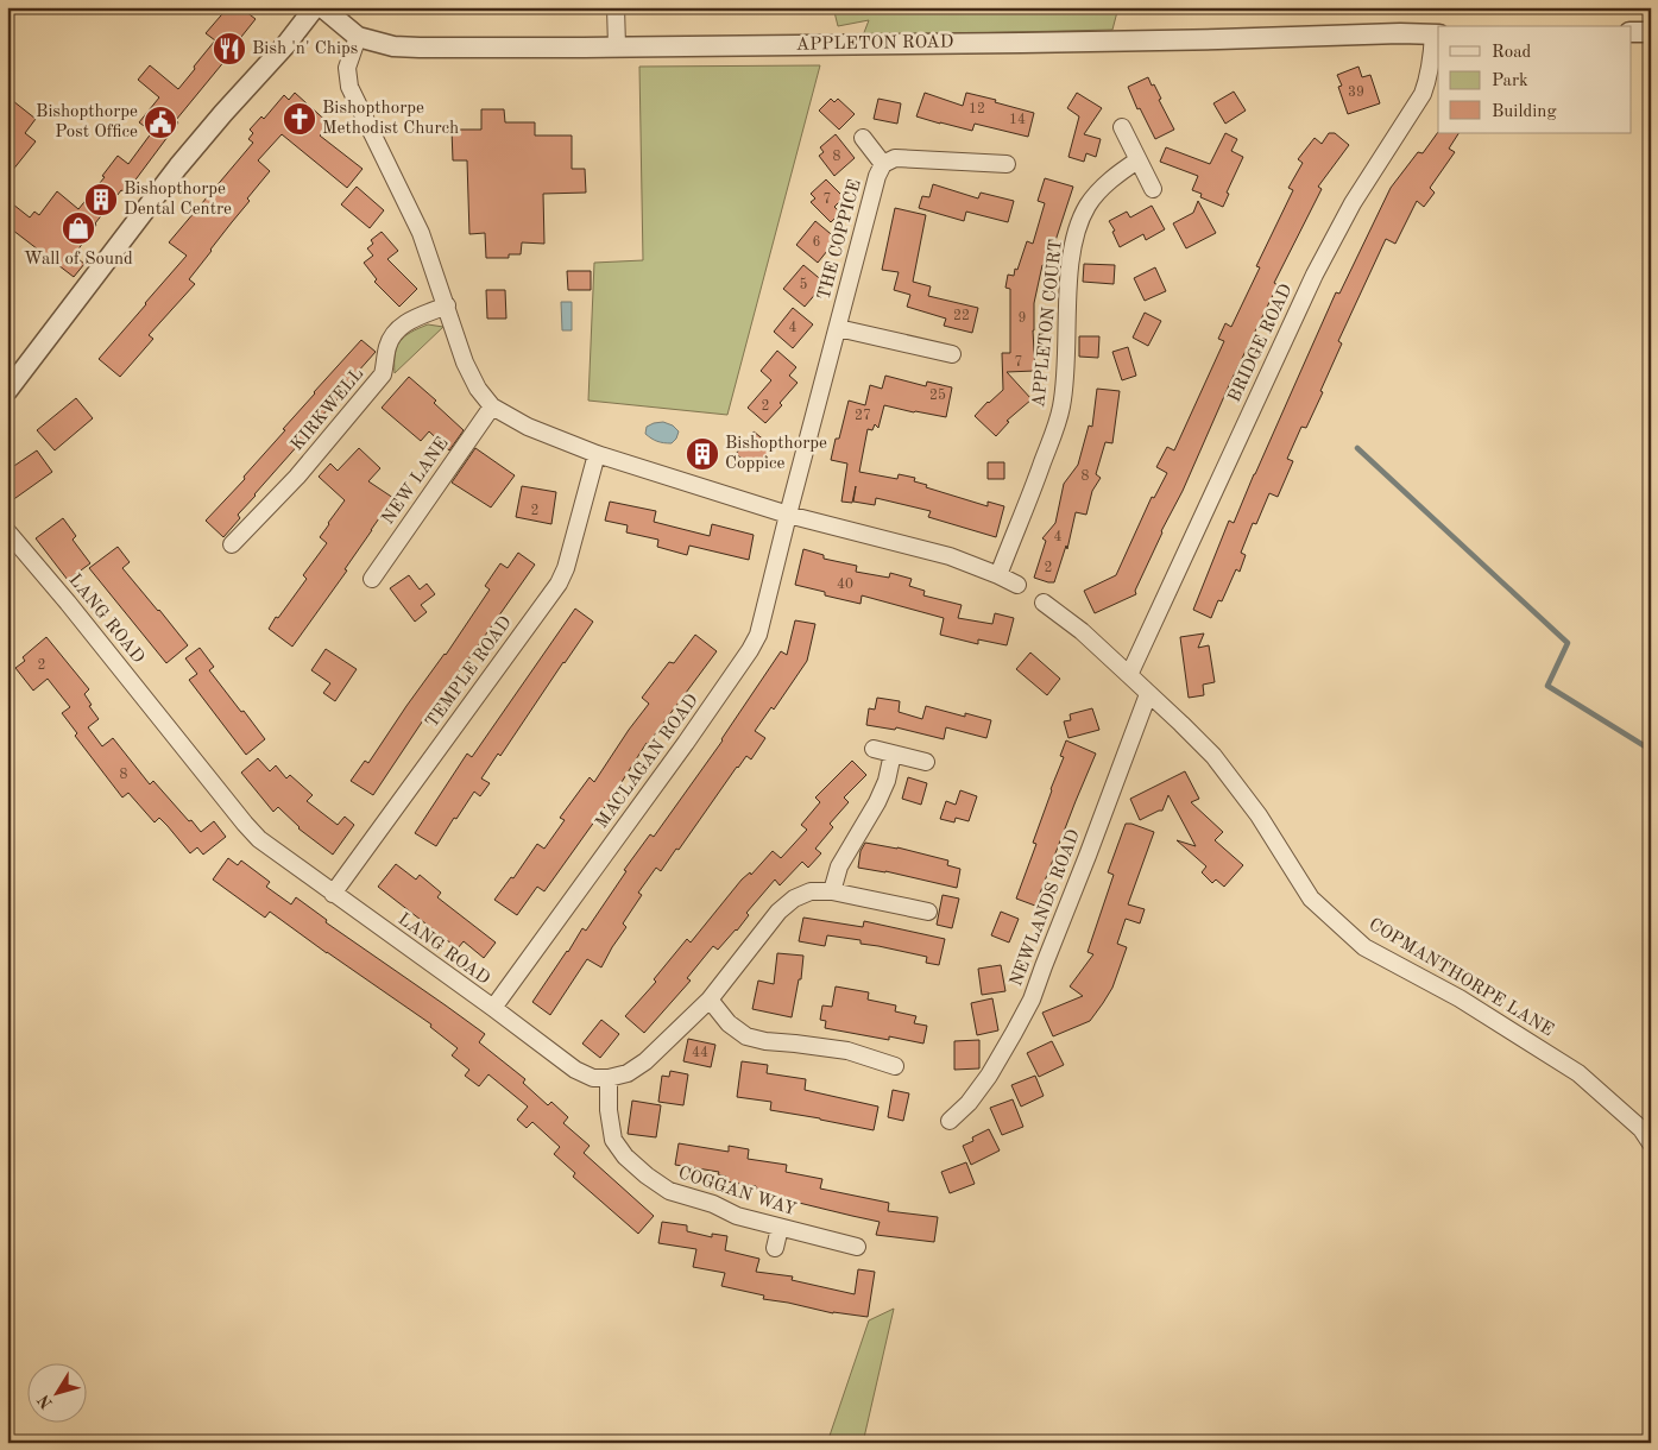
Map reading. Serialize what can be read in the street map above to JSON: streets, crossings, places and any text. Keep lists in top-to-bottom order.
{
  "streets": {
    "street": [
      "APPLETON ROAD",
      "THE COPPICE",
      "APPLETON COURT",
      "BRIDGE ROAD",
      "KIRKWELL",
      "NEW LANE",
      "LANG ROAD",
      "TEMPLE ROAD",
      "MACLAGAN ROAD",
      "NEWLANDS ROAD",
      "COPMANTHORPE LANE",
      "COGGAN WAY"
    ]
  },
  "crossings": [
    ["APPLETON ROAD", "BRIDGE ROAD"],
    ["THE COPPICE", "MACLAGAN ROAD"],
    ["BRIDGE ROAD", "COPMANTHORPE LANE"],
    ["LANG ROAD", "TEMPLE ROAD"],
    ["LANG ROAD", "MACLAGAN ROAD"],
    ["LANG ROAD", "COGGAN WAY"],
    ["NEWLANDS ROAD", "COPMANTHORPE LANE"]
  ],
  "places": {
    "restaurant": ["Bish 'n' Chips"],
    "church": ["Bishopthorpe Methodist Church"],
    "public building": ["Bishopthorpe Post Office"],
    "building": ["Bishopthorpe Dental Centre", "Bishopthorpe Coppice"],
    "shop": ["Wall of Sound"]
  },
  "house_numbers": [
    "39",
    "12",
    "14",
    "8",
    "7",
    "6",
    "5",
    "22",
    "9",
    "4",
    "7",
    "25",
    "2",
    "27",
    "8",
    "2",
    "4",
    "2",
    "40",
    "2",
    "8",
    "44"
  ],
  "legend": ["Road", "Park", "Building"],
  "north": "bottom left"
}
